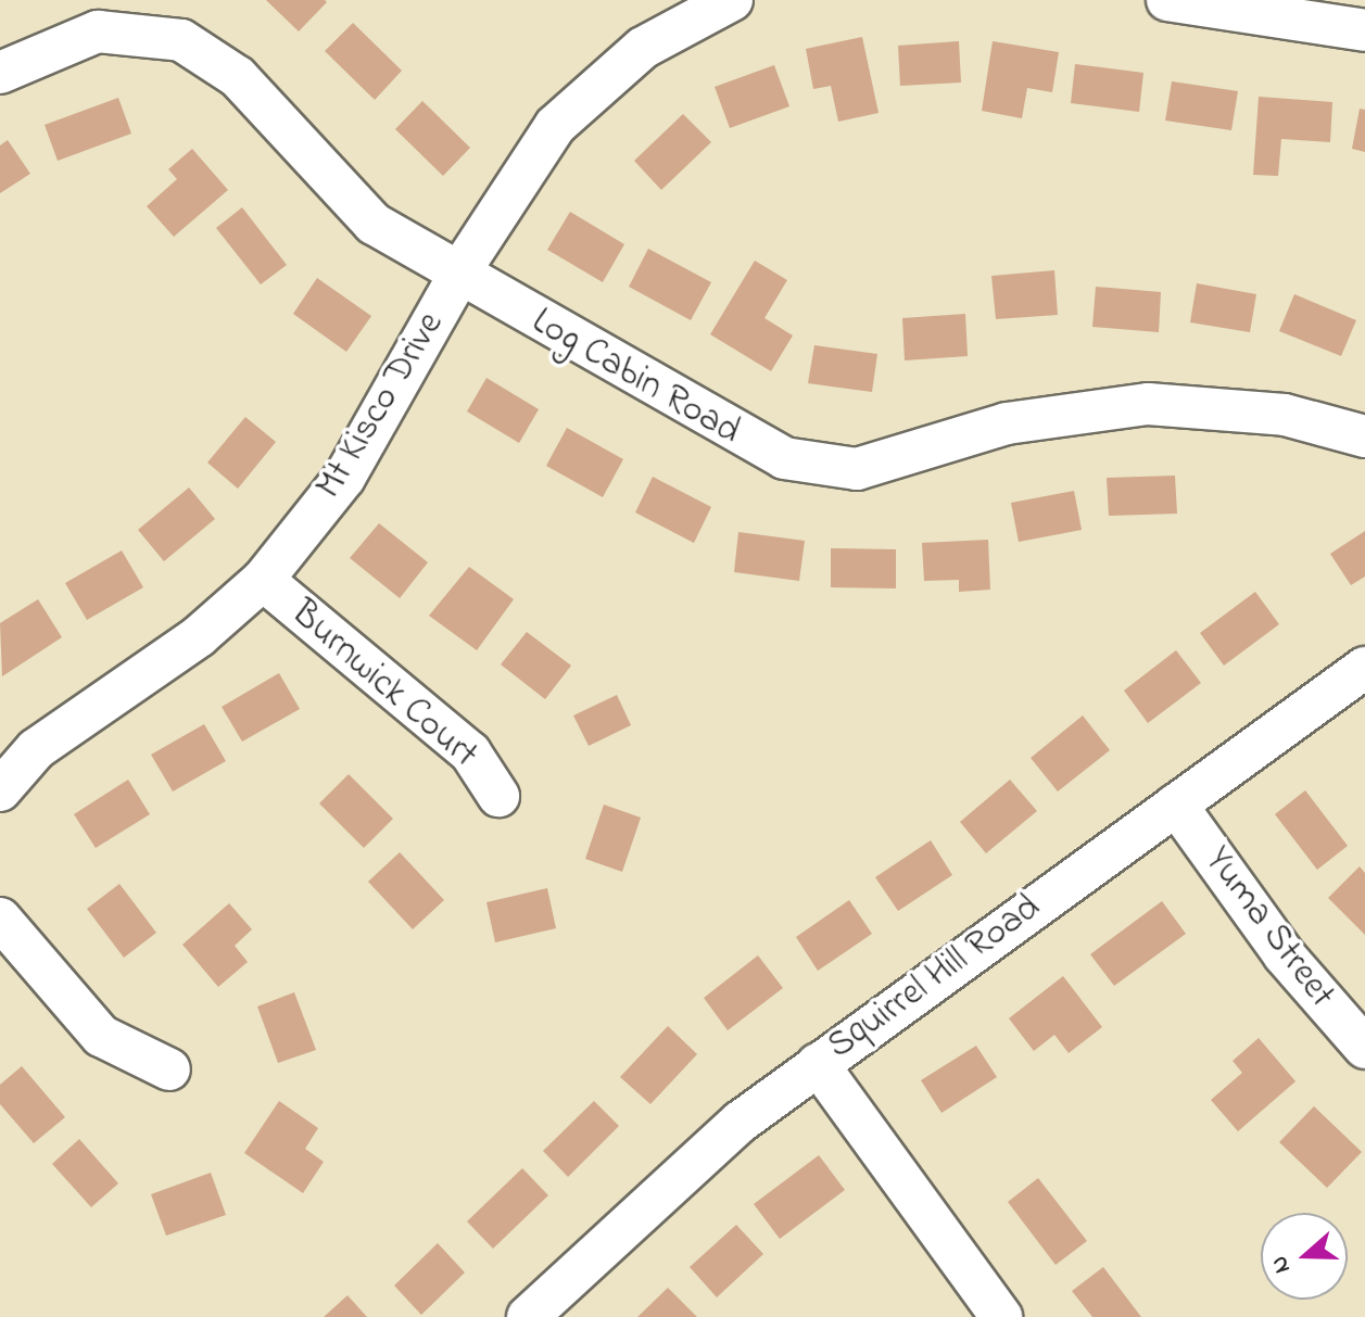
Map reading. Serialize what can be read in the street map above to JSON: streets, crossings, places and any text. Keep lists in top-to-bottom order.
{
  "streets": {
    "street": [
      "Log Cabin Road",
      "Mt Kisco Drive",
      "Burnwick Court",
      "Yuma Street",
      "Squirrel Hill Road"
    ]
  },
  "crossings": [
    ["Log Cabin Road", "Mt Kisco Drive"],
    ["Mt Kisco Drive", "Burnwick Court"],
    ["Yuma Street", "Squirrel Hill Road"]
  ],
  "north": "left"
}
